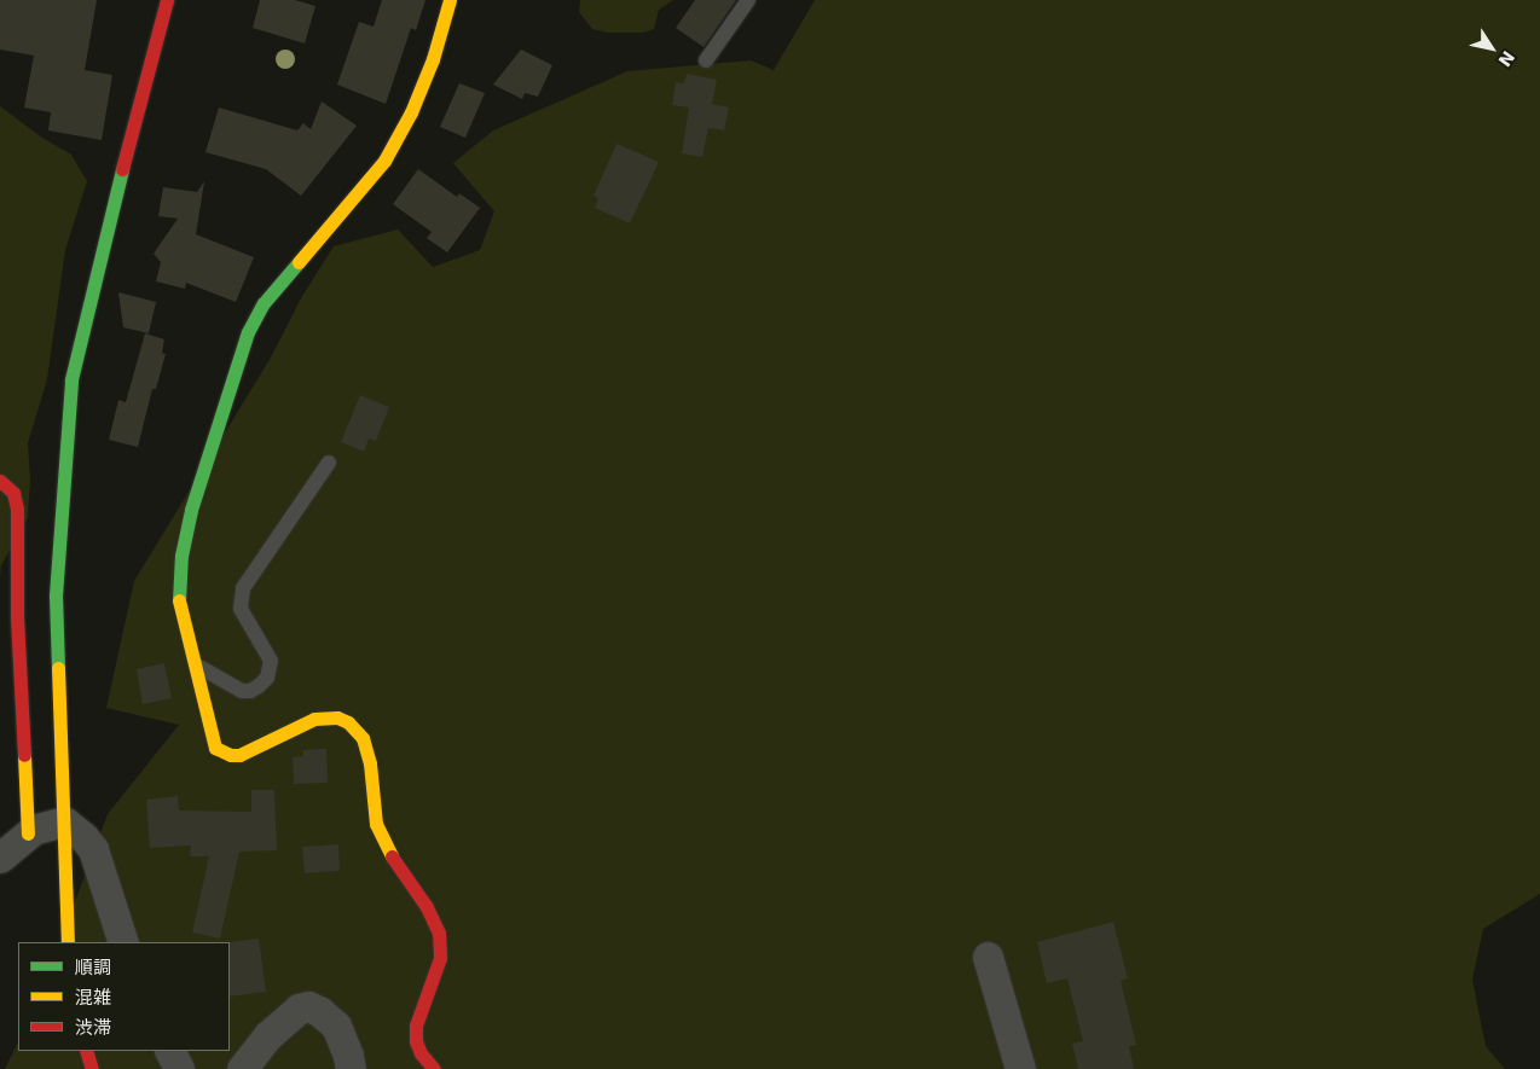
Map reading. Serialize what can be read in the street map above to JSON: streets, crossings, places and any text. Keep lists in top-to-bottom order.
{
  "legend": ["順調", "混雑", "渋滞"],
  "north": "bottom right"
}
